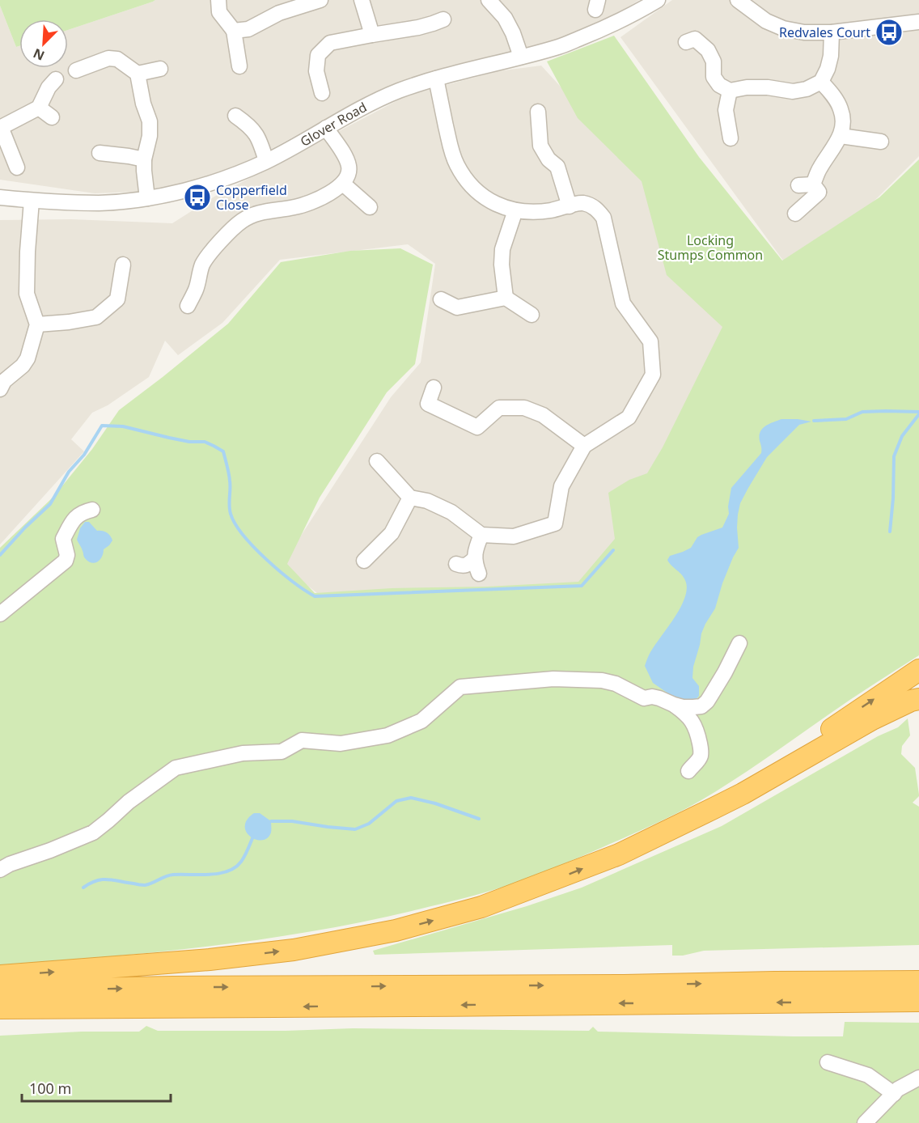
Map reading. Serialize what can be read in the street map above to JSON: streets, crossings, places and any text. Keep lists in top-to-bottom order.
{
  "streets": {
    "street": ["Glover Road"]
  },
  "parks": ["Locking Stumps Common"],
  "places": {
    "bus stop": ["Redvales Court", "Copperfield Close"]
  },
  "scale_bar": "100 m",
  "north": "bottom left"
}
